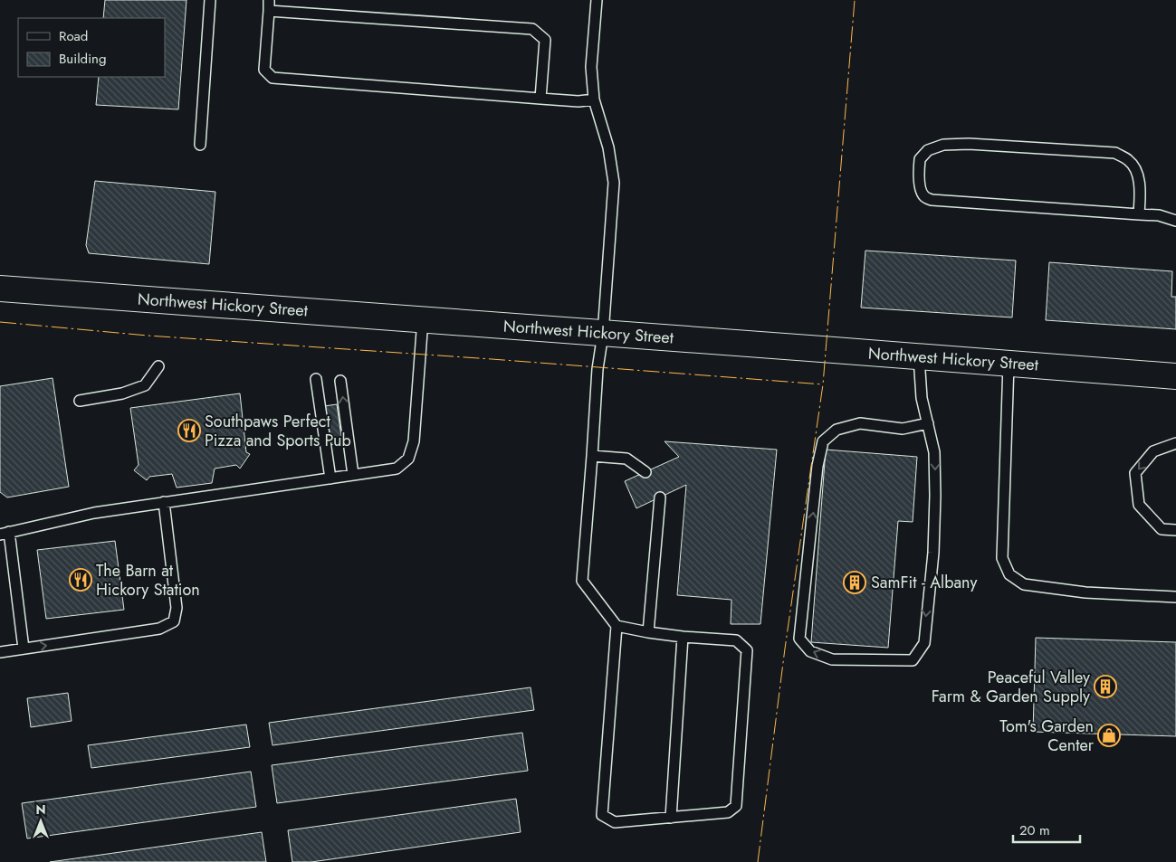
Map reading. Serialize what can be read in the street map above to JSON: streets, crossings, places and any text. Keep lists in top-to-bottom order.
{
  "streets": {
    "street": ["Northwest Hickory Street"]
  },
  "places": {
    "restaurant": ["Southpaws Perfect Pizza and Sports Pub", "The Barn at Hickory Station"],
    "building": ["SamFit - Albany", "Peaceful Valley Farm & Garden Supply"],
    "shop": ["Tom's Garden Center"]
  },
  "legend": ["Road", "Building"],
  "scale_bar": "20 m",
  "north": "top"
}
